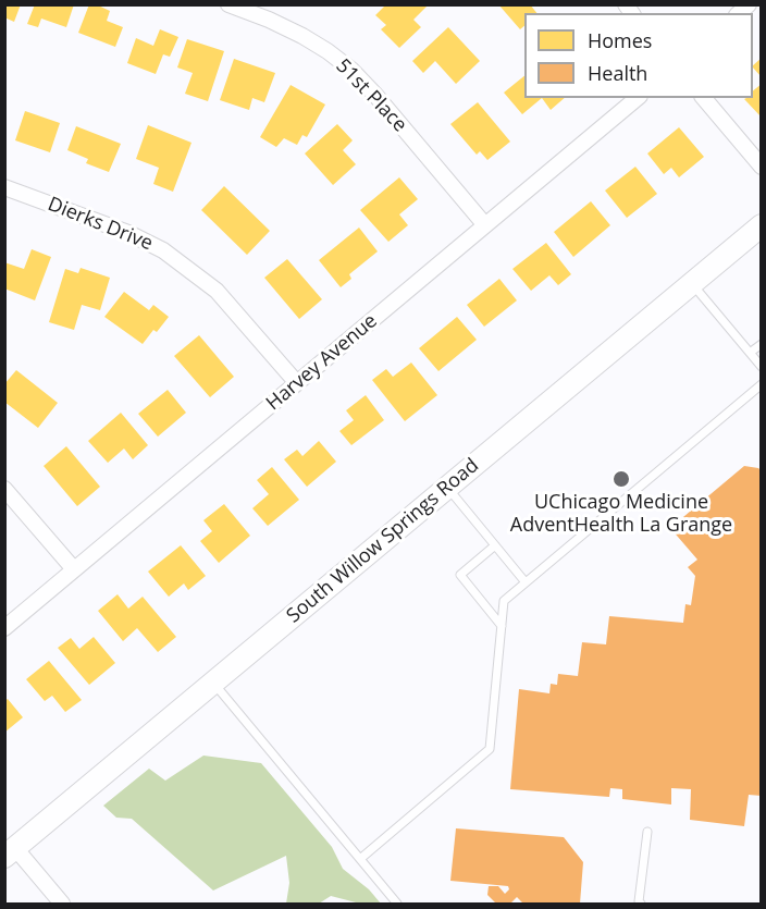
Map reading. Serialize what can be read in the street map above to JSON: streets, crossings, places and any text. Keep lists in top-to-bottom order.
{
  "streets": {
    "street": [
      "51st Place",
      "Dierks Drive",
      "Harvey Avenue",
      "South Willow Springs Road"
    ]
  },
  "crossings": [
    ["51st Place", "Harvey Avenue"],
    ["Dierks Drive", "Harvey Avenue"]
  ],
  "places": ["UChicago Medicine AdventHealth La Grange"],
  "legend": ["Homes", "Health"]
}
